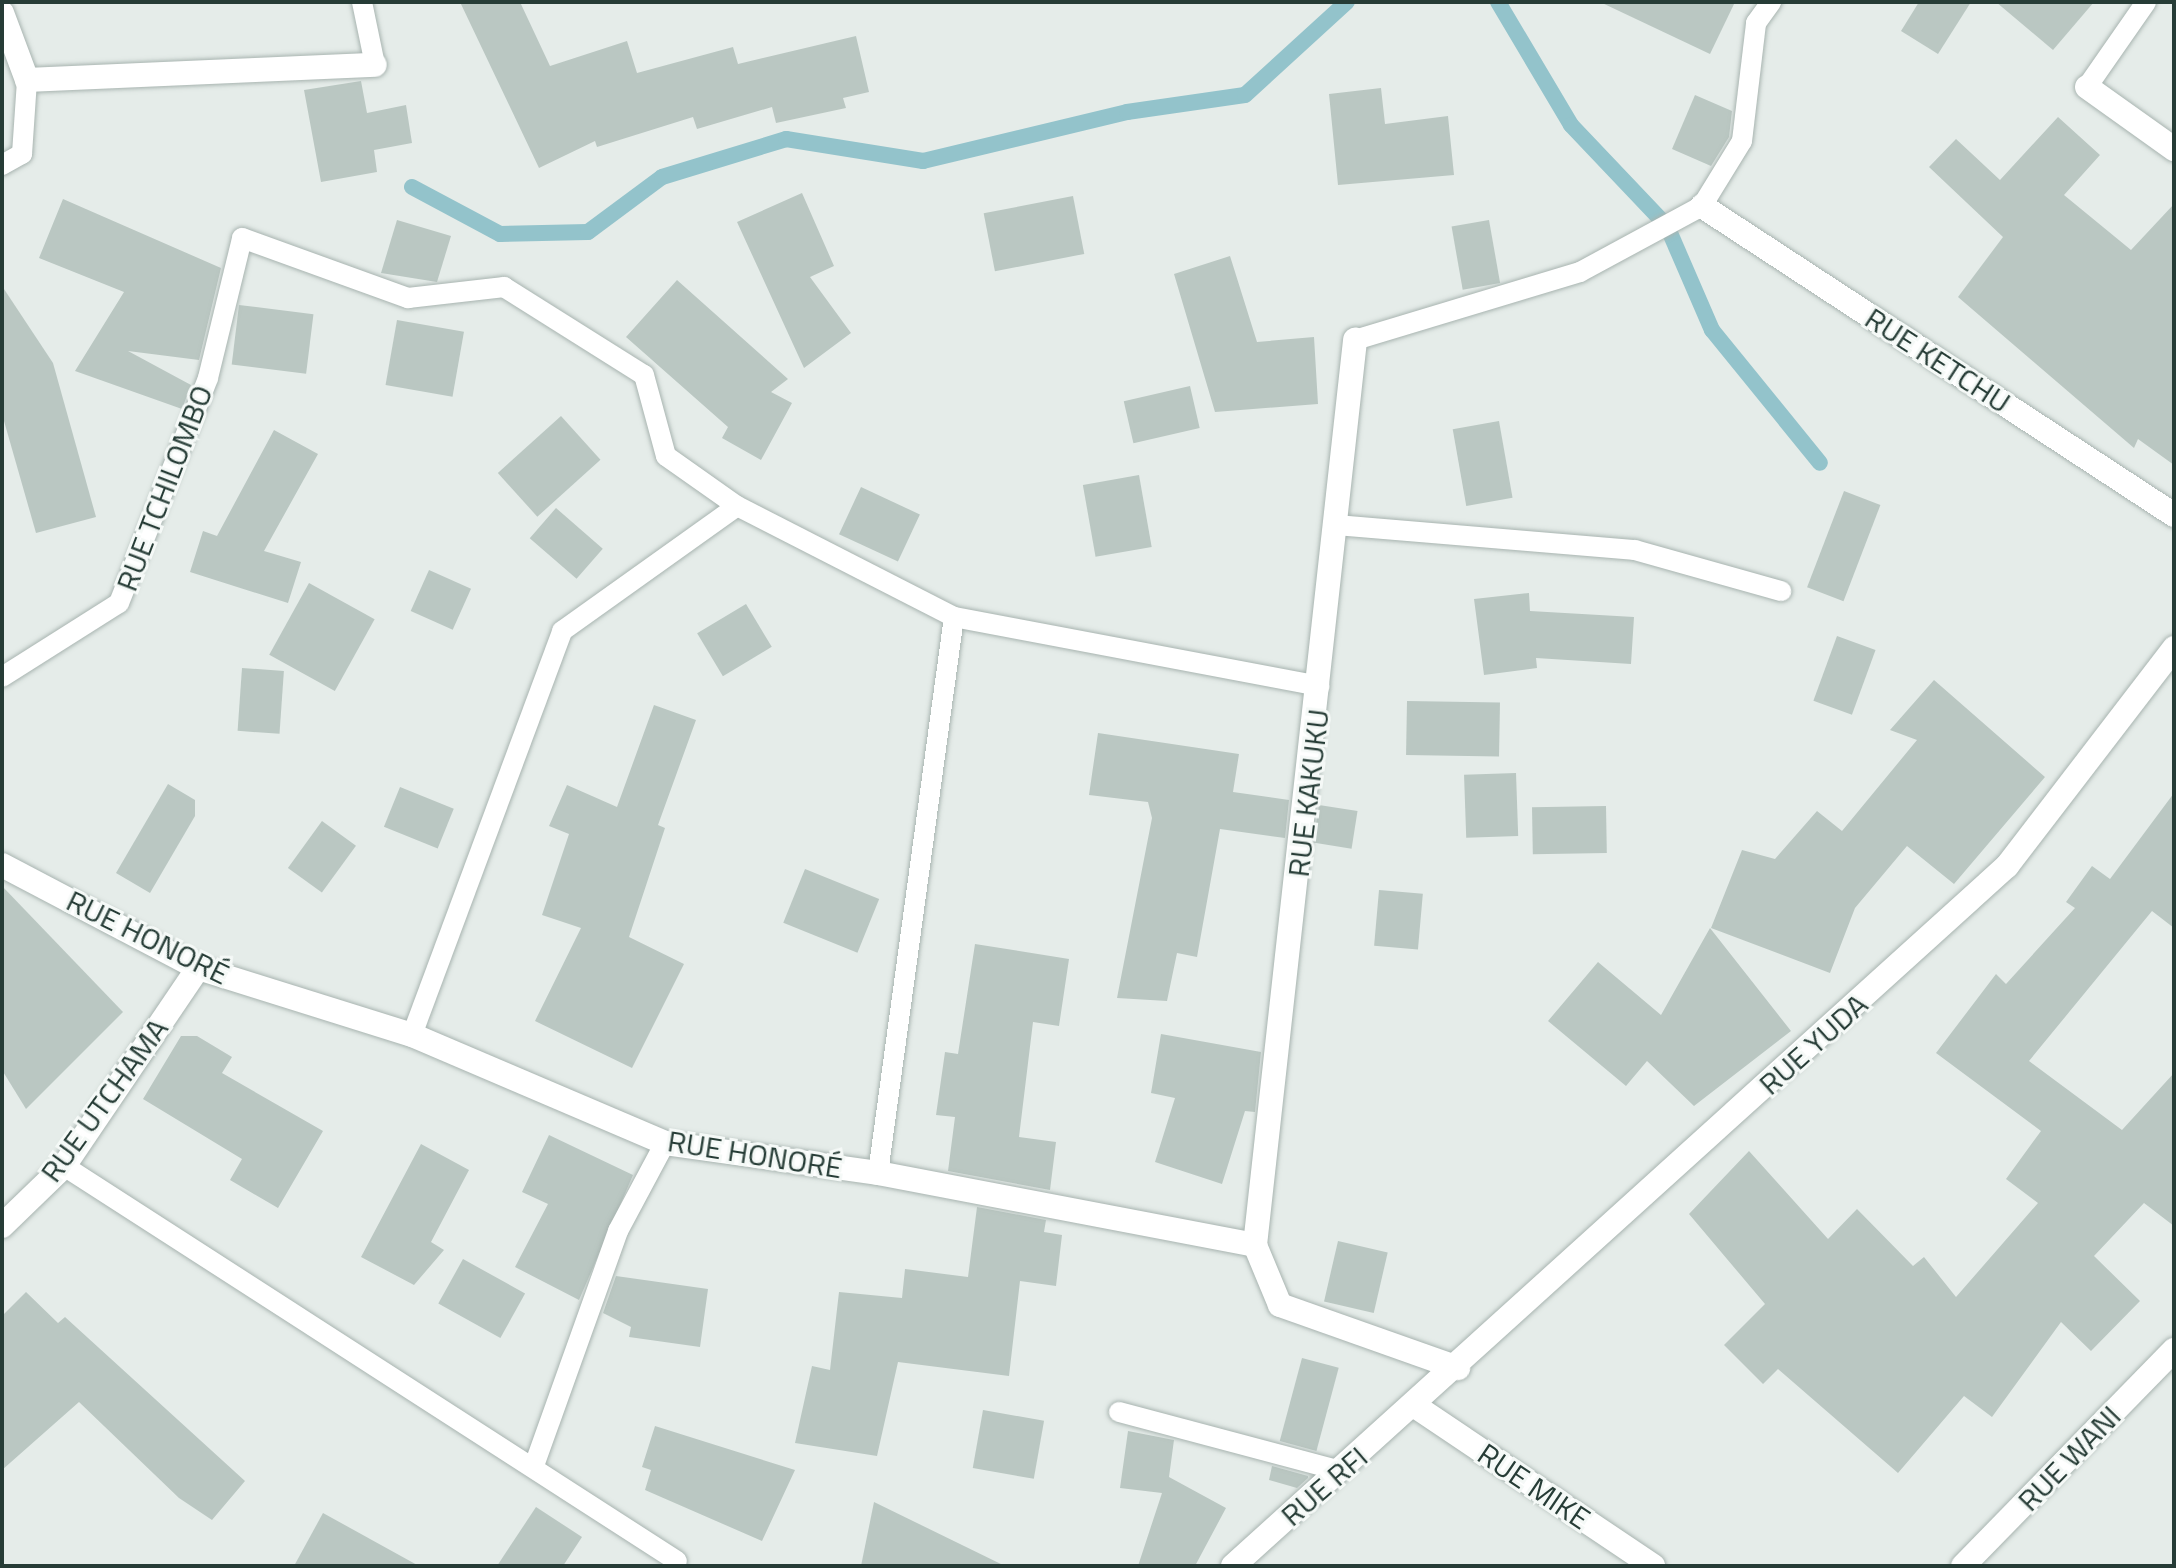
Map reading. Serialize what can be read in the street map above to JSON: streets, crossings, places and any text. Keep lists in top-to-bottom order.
{
  "streets": {
    "street": [
      "RUE KETCHU",
      "RUE KAKUKU",
      "RUE HONORÉ",
      "RUE YUDA",
      "RUE UTCHAMA",
      "RUE WANI",
      "RUE RFI",
      "RUE MIKE"
    ],
    "lane": ["RUE TCHILOMBO"]
  },
  "crossings": [
    ["RUE KAKUKU", "RUE HONORÉ"],
    ["RUE HONORÉ", "RUE UTCHAMA"],
    ["RUE YUDA", "RUE RFI"],
    ["RUE YUDA", "RUE MIKE"],
    ["RUE RFI", "RUE MIKE"]
  ]
}
